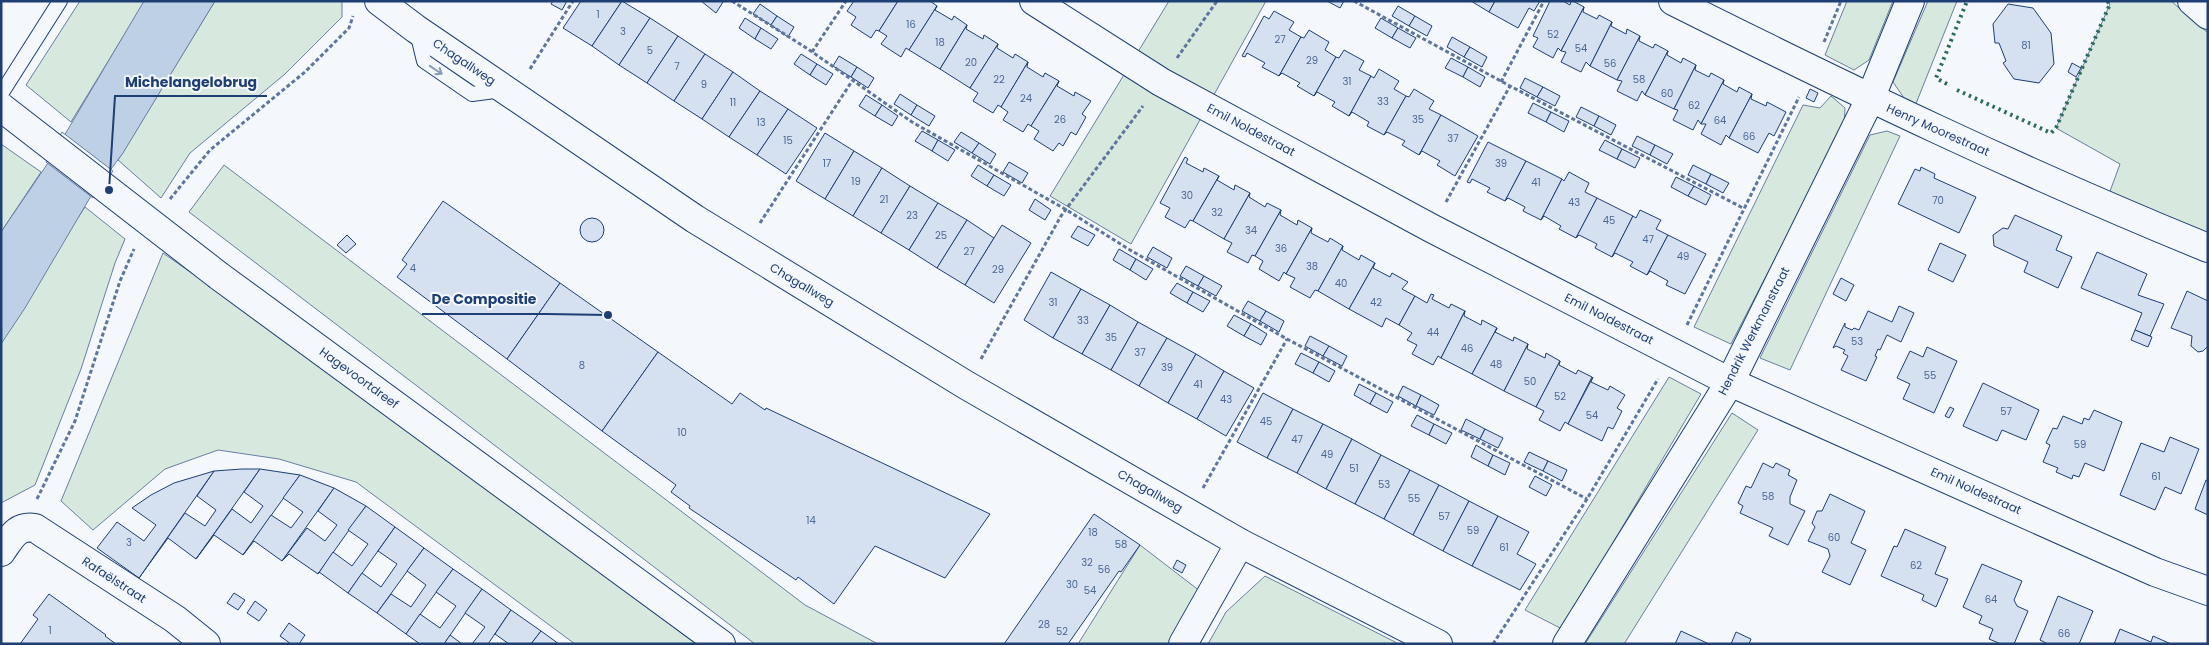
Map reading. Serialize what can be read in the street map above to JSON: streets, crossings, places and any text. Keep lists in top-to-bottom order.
{
  "streets": {
    "street": [
      "Chagallweg",
      "Emil Noldestraat",
      "Henry Moorestraat",
      "Hendrik Werkmanstraat",
      "Hagevoortdreef",
      "Rafaëlstraat"
    ]
  },
  "crossings": [
    ["Emil Noldestraat", "Hendrik Werkmanstraat"],
    ["Henry Moorestraat", "Hendrik Werkmanstraat"]
  ],
  "places": ["Michelangelobrug", "De Compositie"],
  "house_numbers": [
    "1",
    "16",
    "3",
    "52",
    "27",
    "18",
    "81",
    "54",
    "5",
    "29",
    "20",
    "56",
    "7",
    "22",
    "58",
    "31",
    "9",
    "60",
    "24",
    "33",
    "11",
    "62",
    "26",
    "35",
    "64",
    "13",
    "66",
    "37",
    "15",
    "17",
    "39",
    "19",
    "41",
    "30",
    "21",
    "70",
    "43",
    "32",
    "23",
    "45",
    "34",
    "25",
    "47",
    "36",
    "27",
    "49",
    "38",
    "4",
    "29",
    "40",
    "31",
    "42",
    "33",
    "44",
    "35",
    "53",
    "46",
    "37",
    "48",
    "8",
    "39",
    "55",
    "50",
    "41",
    "52",
    "43",
    "57",
    "54",
    "45",
    "10",
    "47",
    "59",
    "49",
    "51",
    "61",
    "53",
    "58",
    "55",
    "57",
    "14",
    "59",
    "18",
    "60",
    "3",
    "58",
    "61",
    "32",
    "62",
    "56",
    "30",
    "54",
    "64",
    "28",
    "1",
    "52",
    "66"
  ]
}
